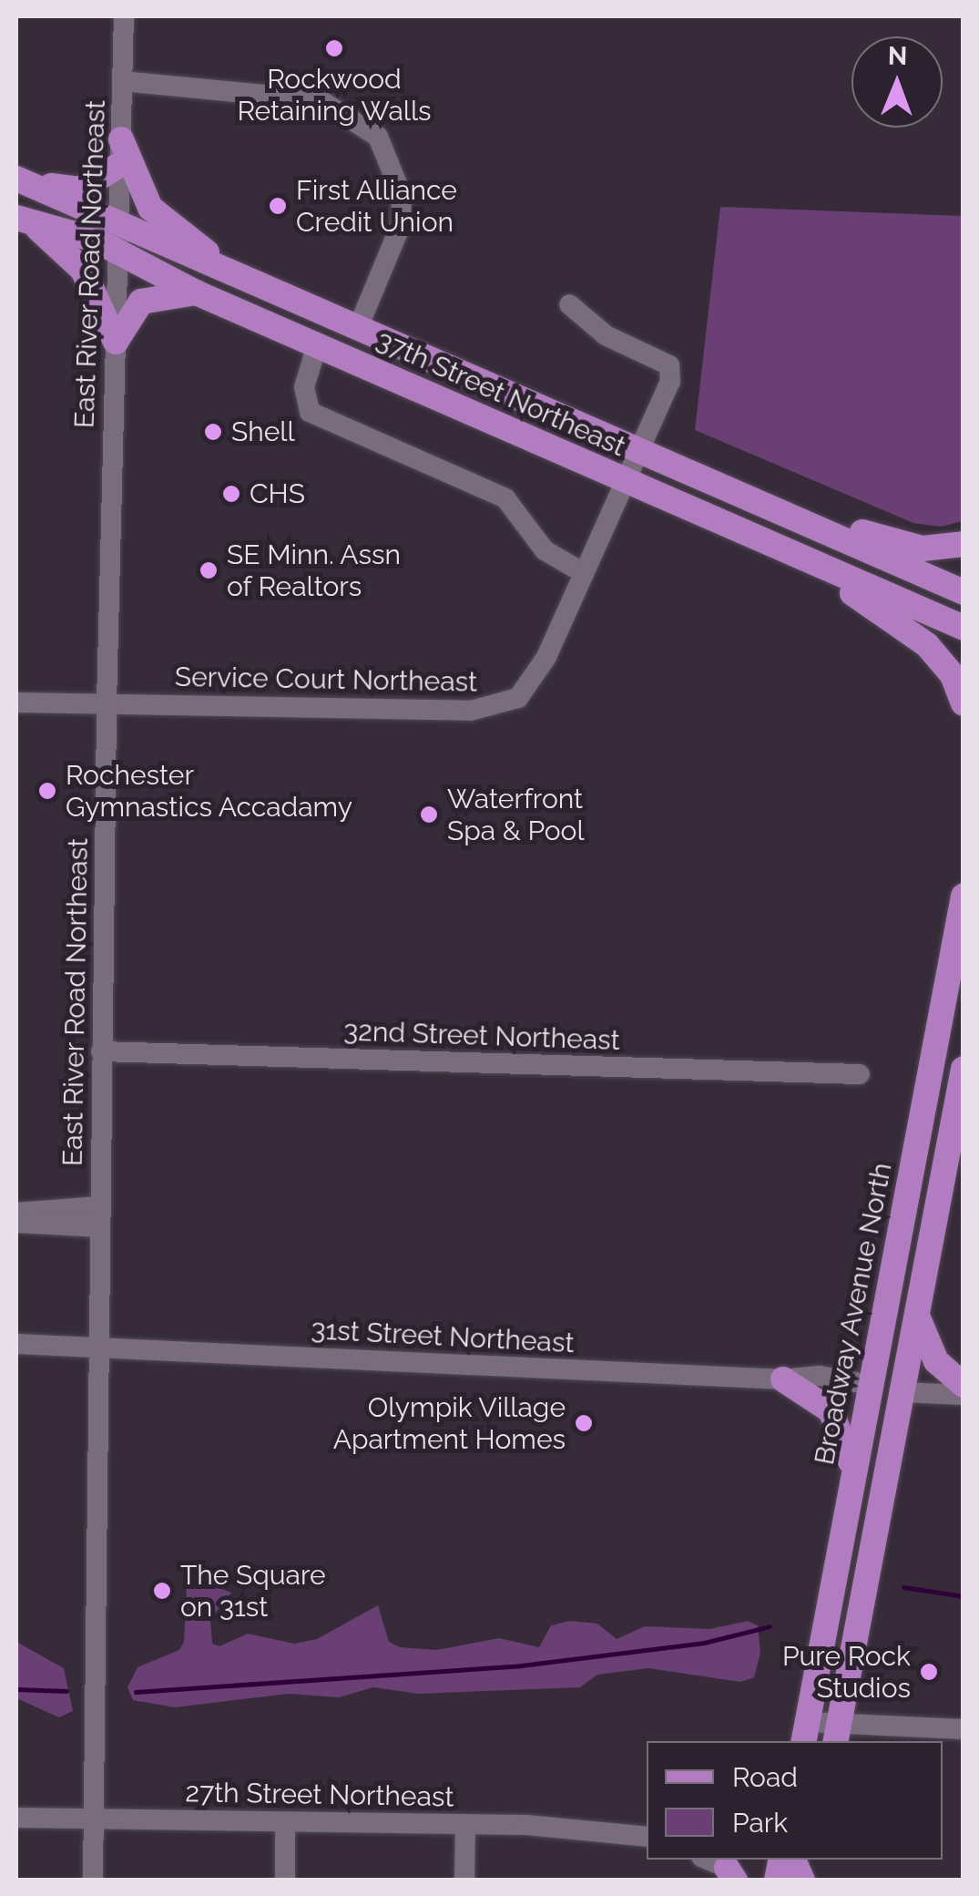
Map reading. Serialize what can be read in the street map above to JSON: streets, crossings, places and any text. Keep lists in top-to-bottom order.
{
  "streets": {
    "main road": ["37th Street Northeast", "Broadway Avenue North"],
    "street": [
      "East River Road Northeast",
      "Service Court Northeast",
      "32nd Street Northeast",
      "31st Street Northeast",
      "27th Street Northeast"
    ]
  },
  "crossings": [
    ["East River Road Northeast", "37th Street Northeast"],
    ["East River Road Northeast", "Service Court Northeast"],
    ["East River Road Northeast", "32nd Street Northeast"],
    ["East River Road Northeast", "31st Street Northeast"],
    ["East River Road Northeast", "27th Street Northeast"],
    ["37th Street Northeast", "Service Court Northeast"],
    ["Broadway Avenue North", "31st Street Northeast"]
  ],
  "places": [
    "Rockwood Retaining Walls",
    "First Alliance Credit Union",
    "Shell",
    "CHS",
    "SE Minn. Assn of Realtors",
    "Rochester Gymnastics Accadamy",
    "Waterfront Spa & Pool",
    "Olympik Village Apartment Homes",
    "The Square on 31st",
    "Pure Rock Studios"
  ],
  "legend": ["Road", "Park"],
  "north": "top"
}
